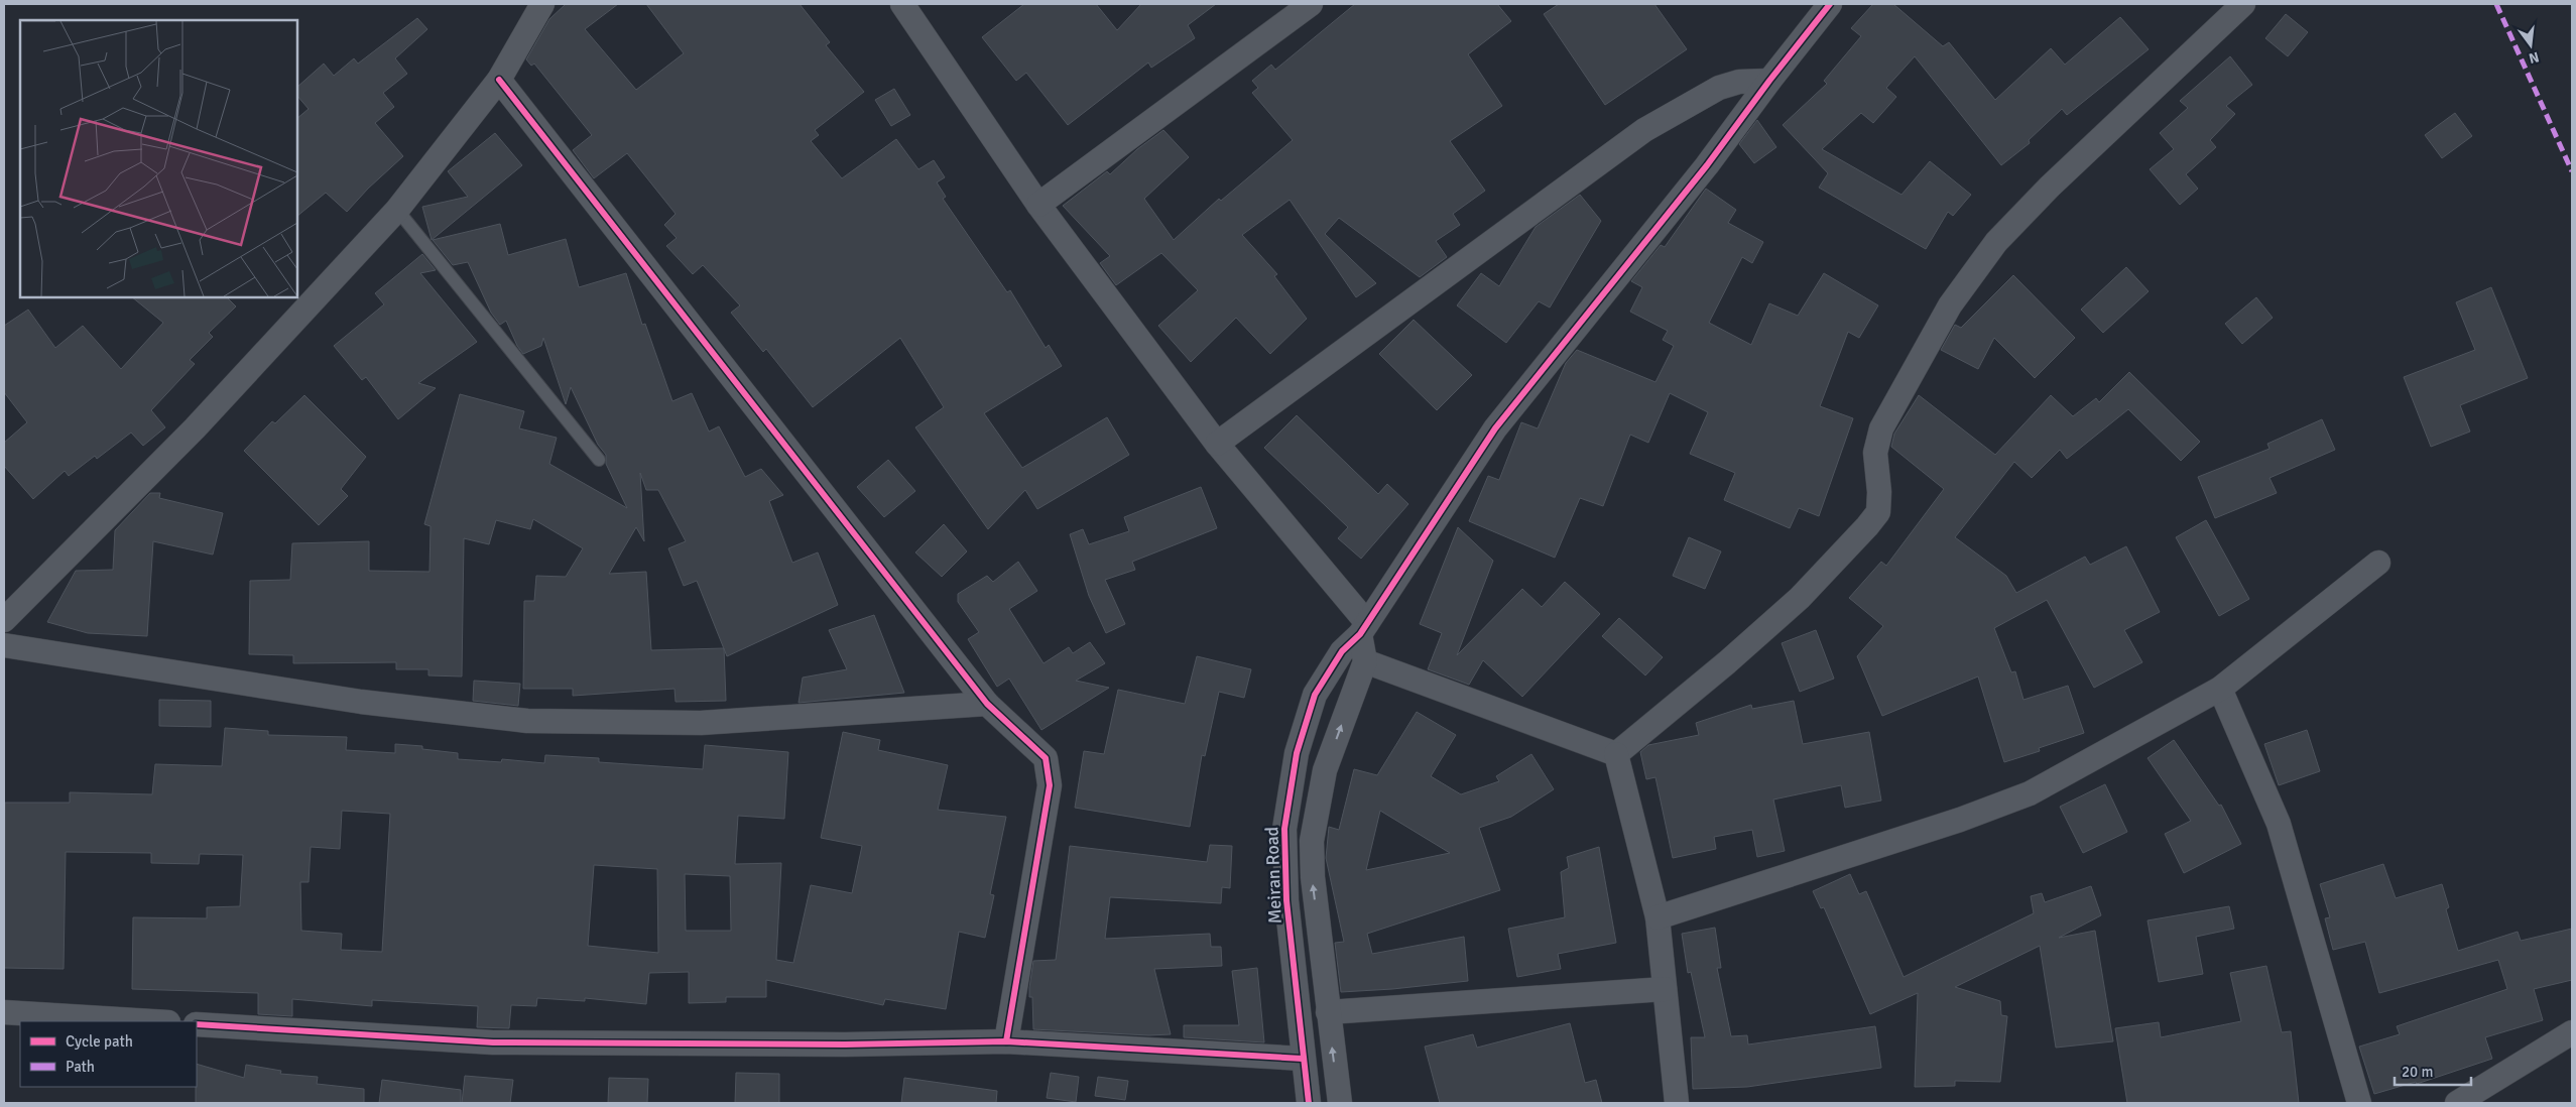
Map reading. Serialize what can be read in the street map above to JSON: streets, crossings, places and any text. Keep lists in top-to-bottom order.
{
  "streets": {
    "street": ["Meiran Road"]
  },
  "legend": ["Cycle path", "Path"],
  "scale_bar": "20 m",
  "north": "bottom"
}
